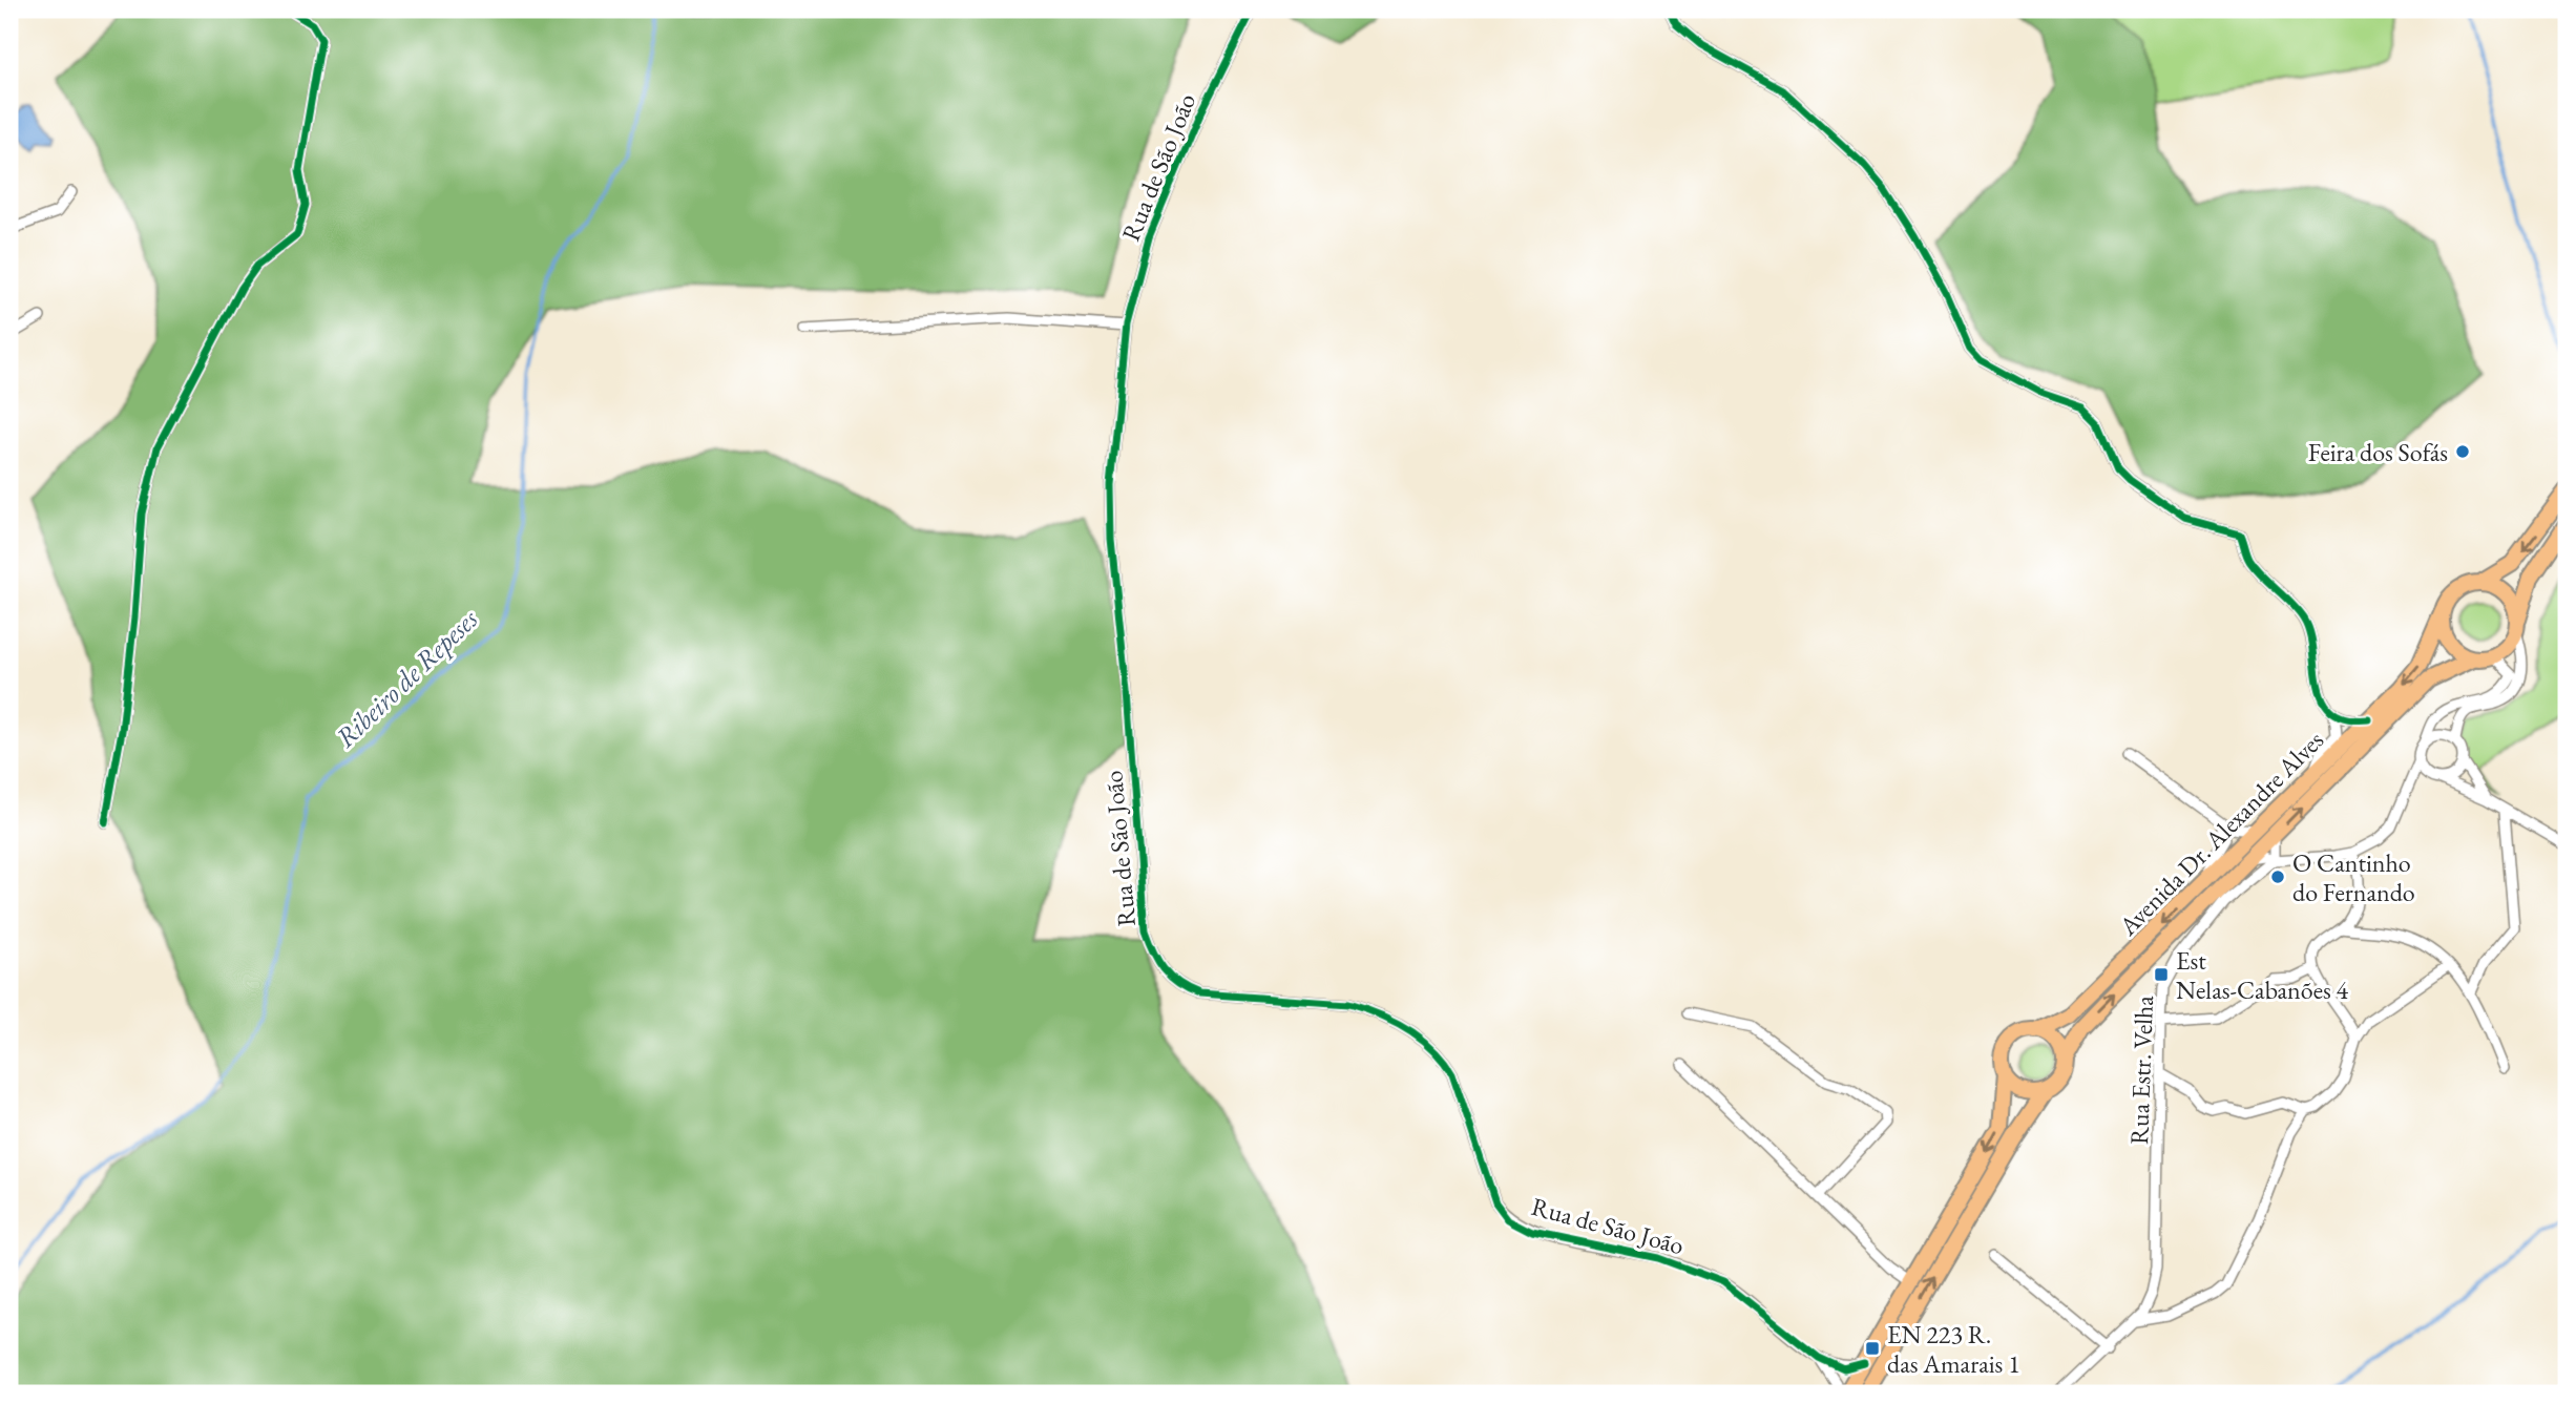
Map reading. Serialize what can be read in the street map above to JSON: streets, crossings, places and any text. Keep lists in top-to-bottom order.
{
  "streets": {
    "main road": ["Avenida Dr. Alexandre Alves"],
    "street": ["Rua de São João", "Rua Estr. Velha"]
  },
  "water": ["Ribeiro de Repeses"],
  "places": {
    "other": ["Feira dos Sofás", "O Cantinho do Fernando"],
    "transit": ["Est Nelas-Cabanões 4", "EN 223 R. das Amarais 1"]
  }
}
